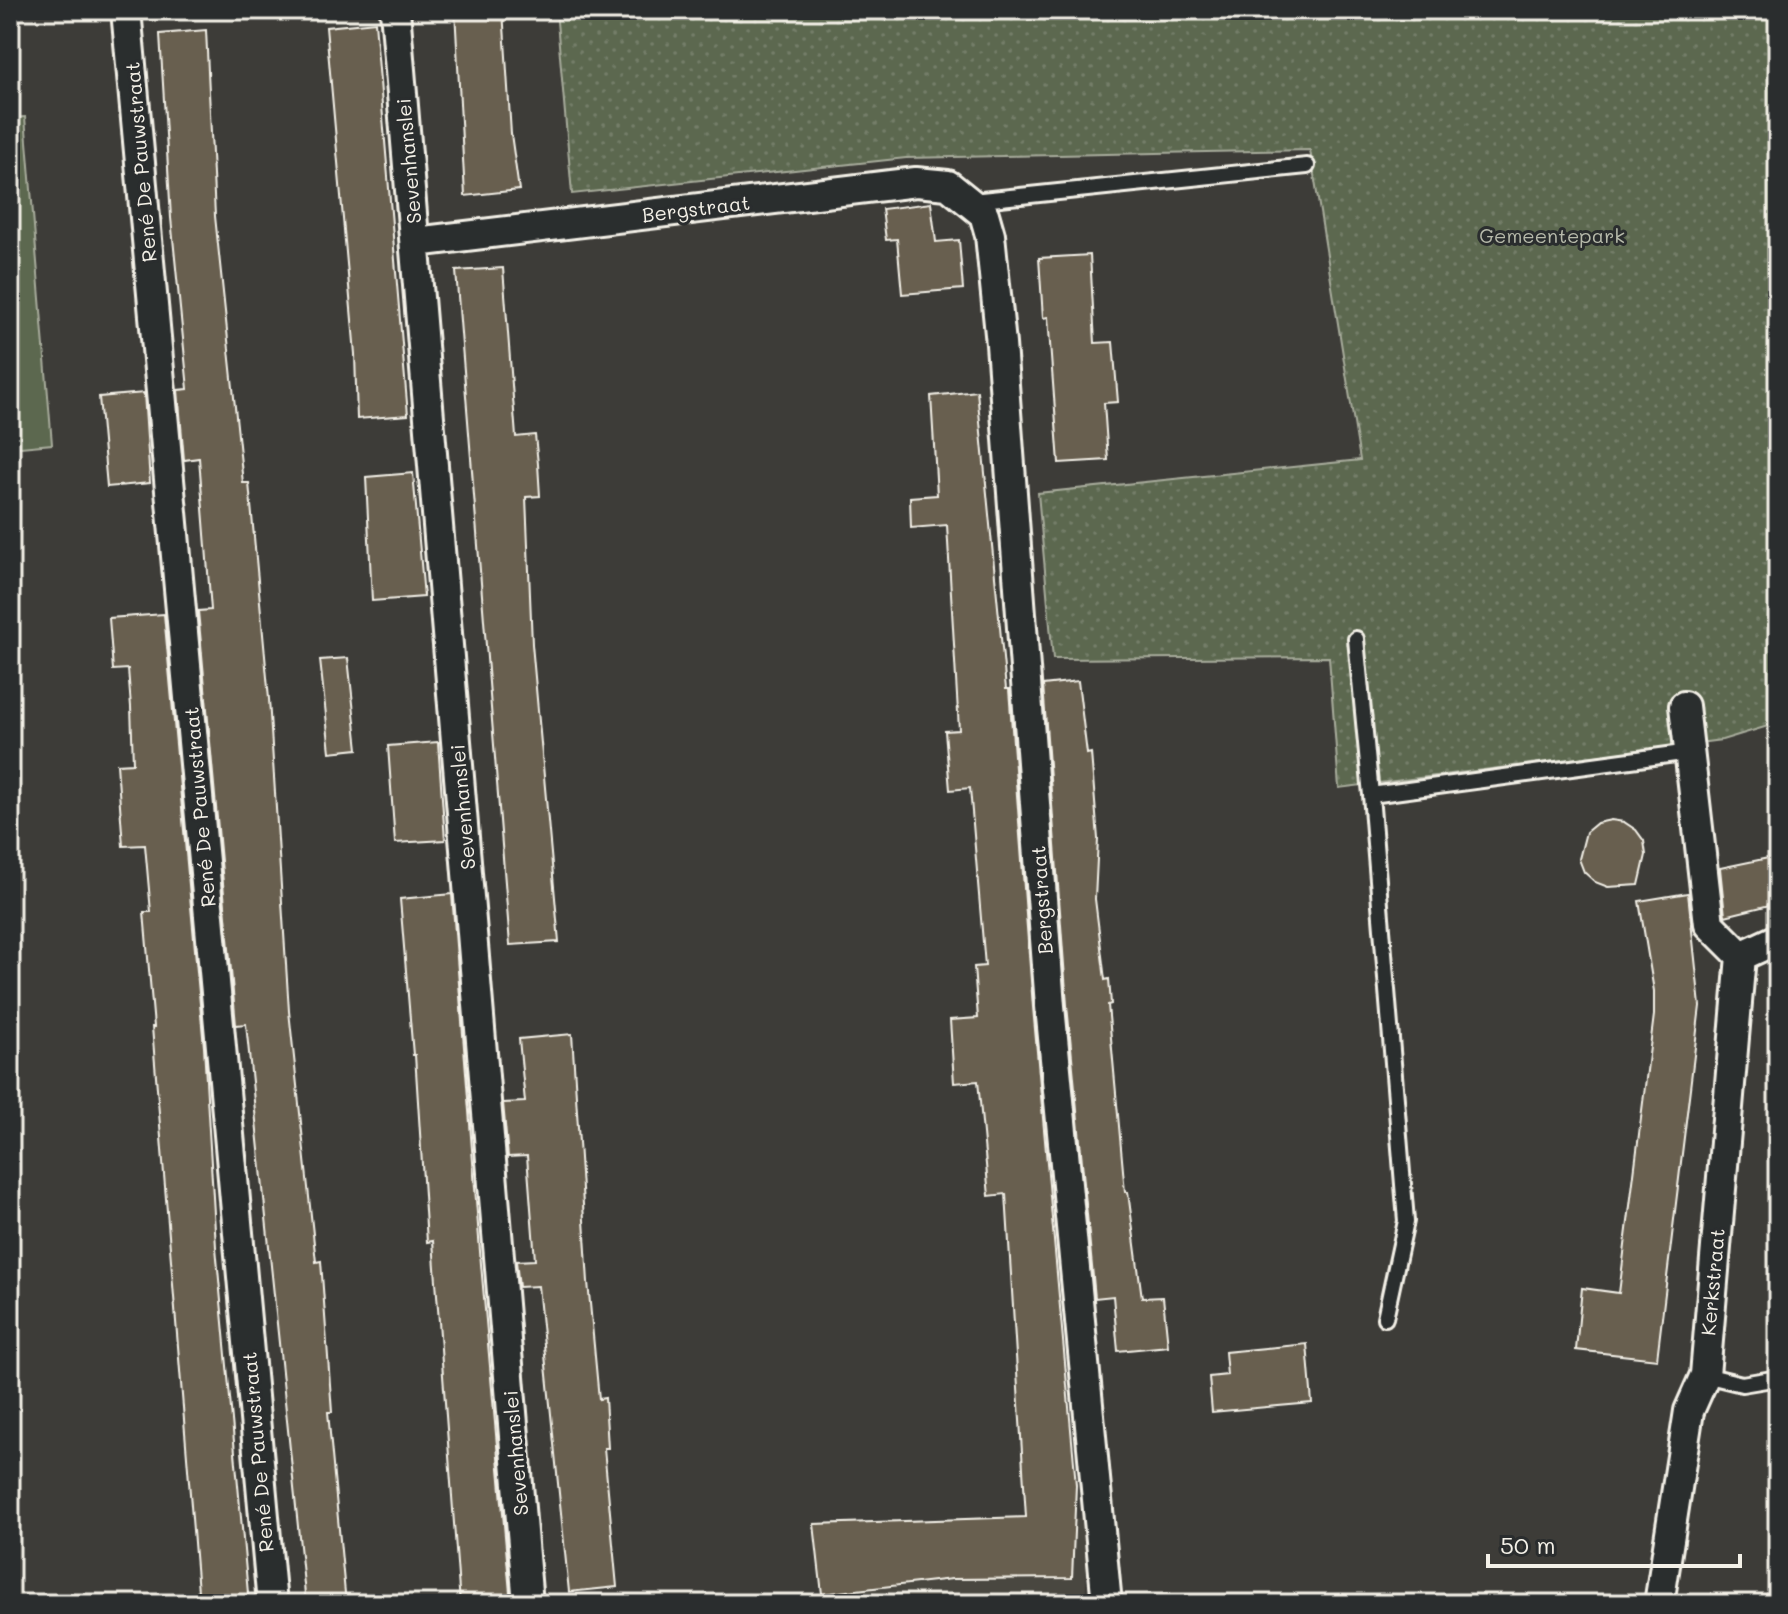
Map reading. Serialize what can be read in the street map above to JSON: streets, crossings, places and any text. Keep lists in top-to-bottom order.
{
  "streets": {
    "street": [
      "Sevenhanslei",
      "René De Pauwstraat",
      "Bergstraat",
      "Kerkstraat"
    ]
  },
  "crossings": [
    ["Sevenhanslei", "Bergstraat"]
  ],
  "parks": ["Gemeentepark"],
  "scale_bar": "50 m"
}
